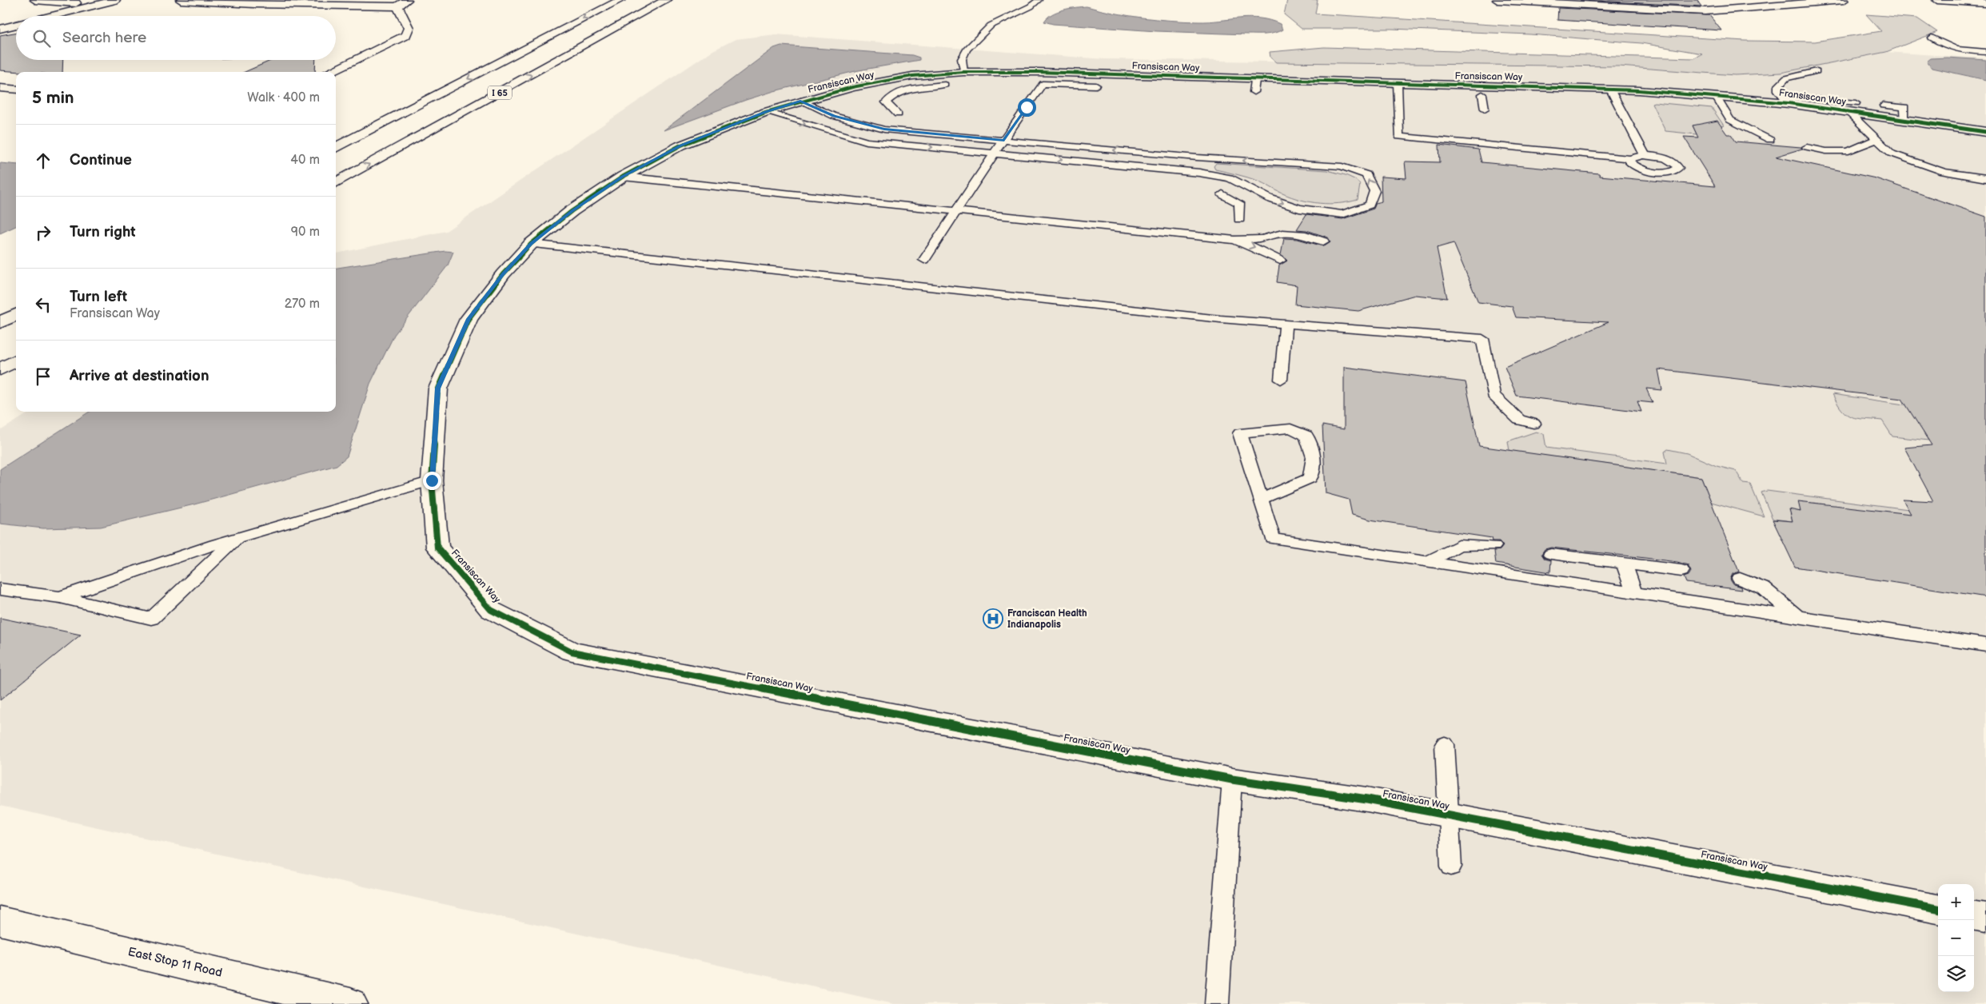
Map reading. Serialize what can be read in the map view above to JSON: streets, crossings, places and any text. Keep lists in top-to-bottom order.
{
  "streets": {
    "main road": ["Fransiscan Way", "I 65", "East Stop 11 Road"]
  },
  "places": {
    "hospital": ["Franciscan Health Indianapolis"]
  },
  "page": {
    "search": "Search here",
    "heading": ["5 min", "Walk · 400 m"],
    "list": [
      ["Continue", "40 m"],
      ["Turn right", "90 m"],
      ["Turn left", "Fransiscan Way", "270 m"],
      "Arrive at destination"
    ],
    "map_buttons": ["+", "−"]
  }
}
